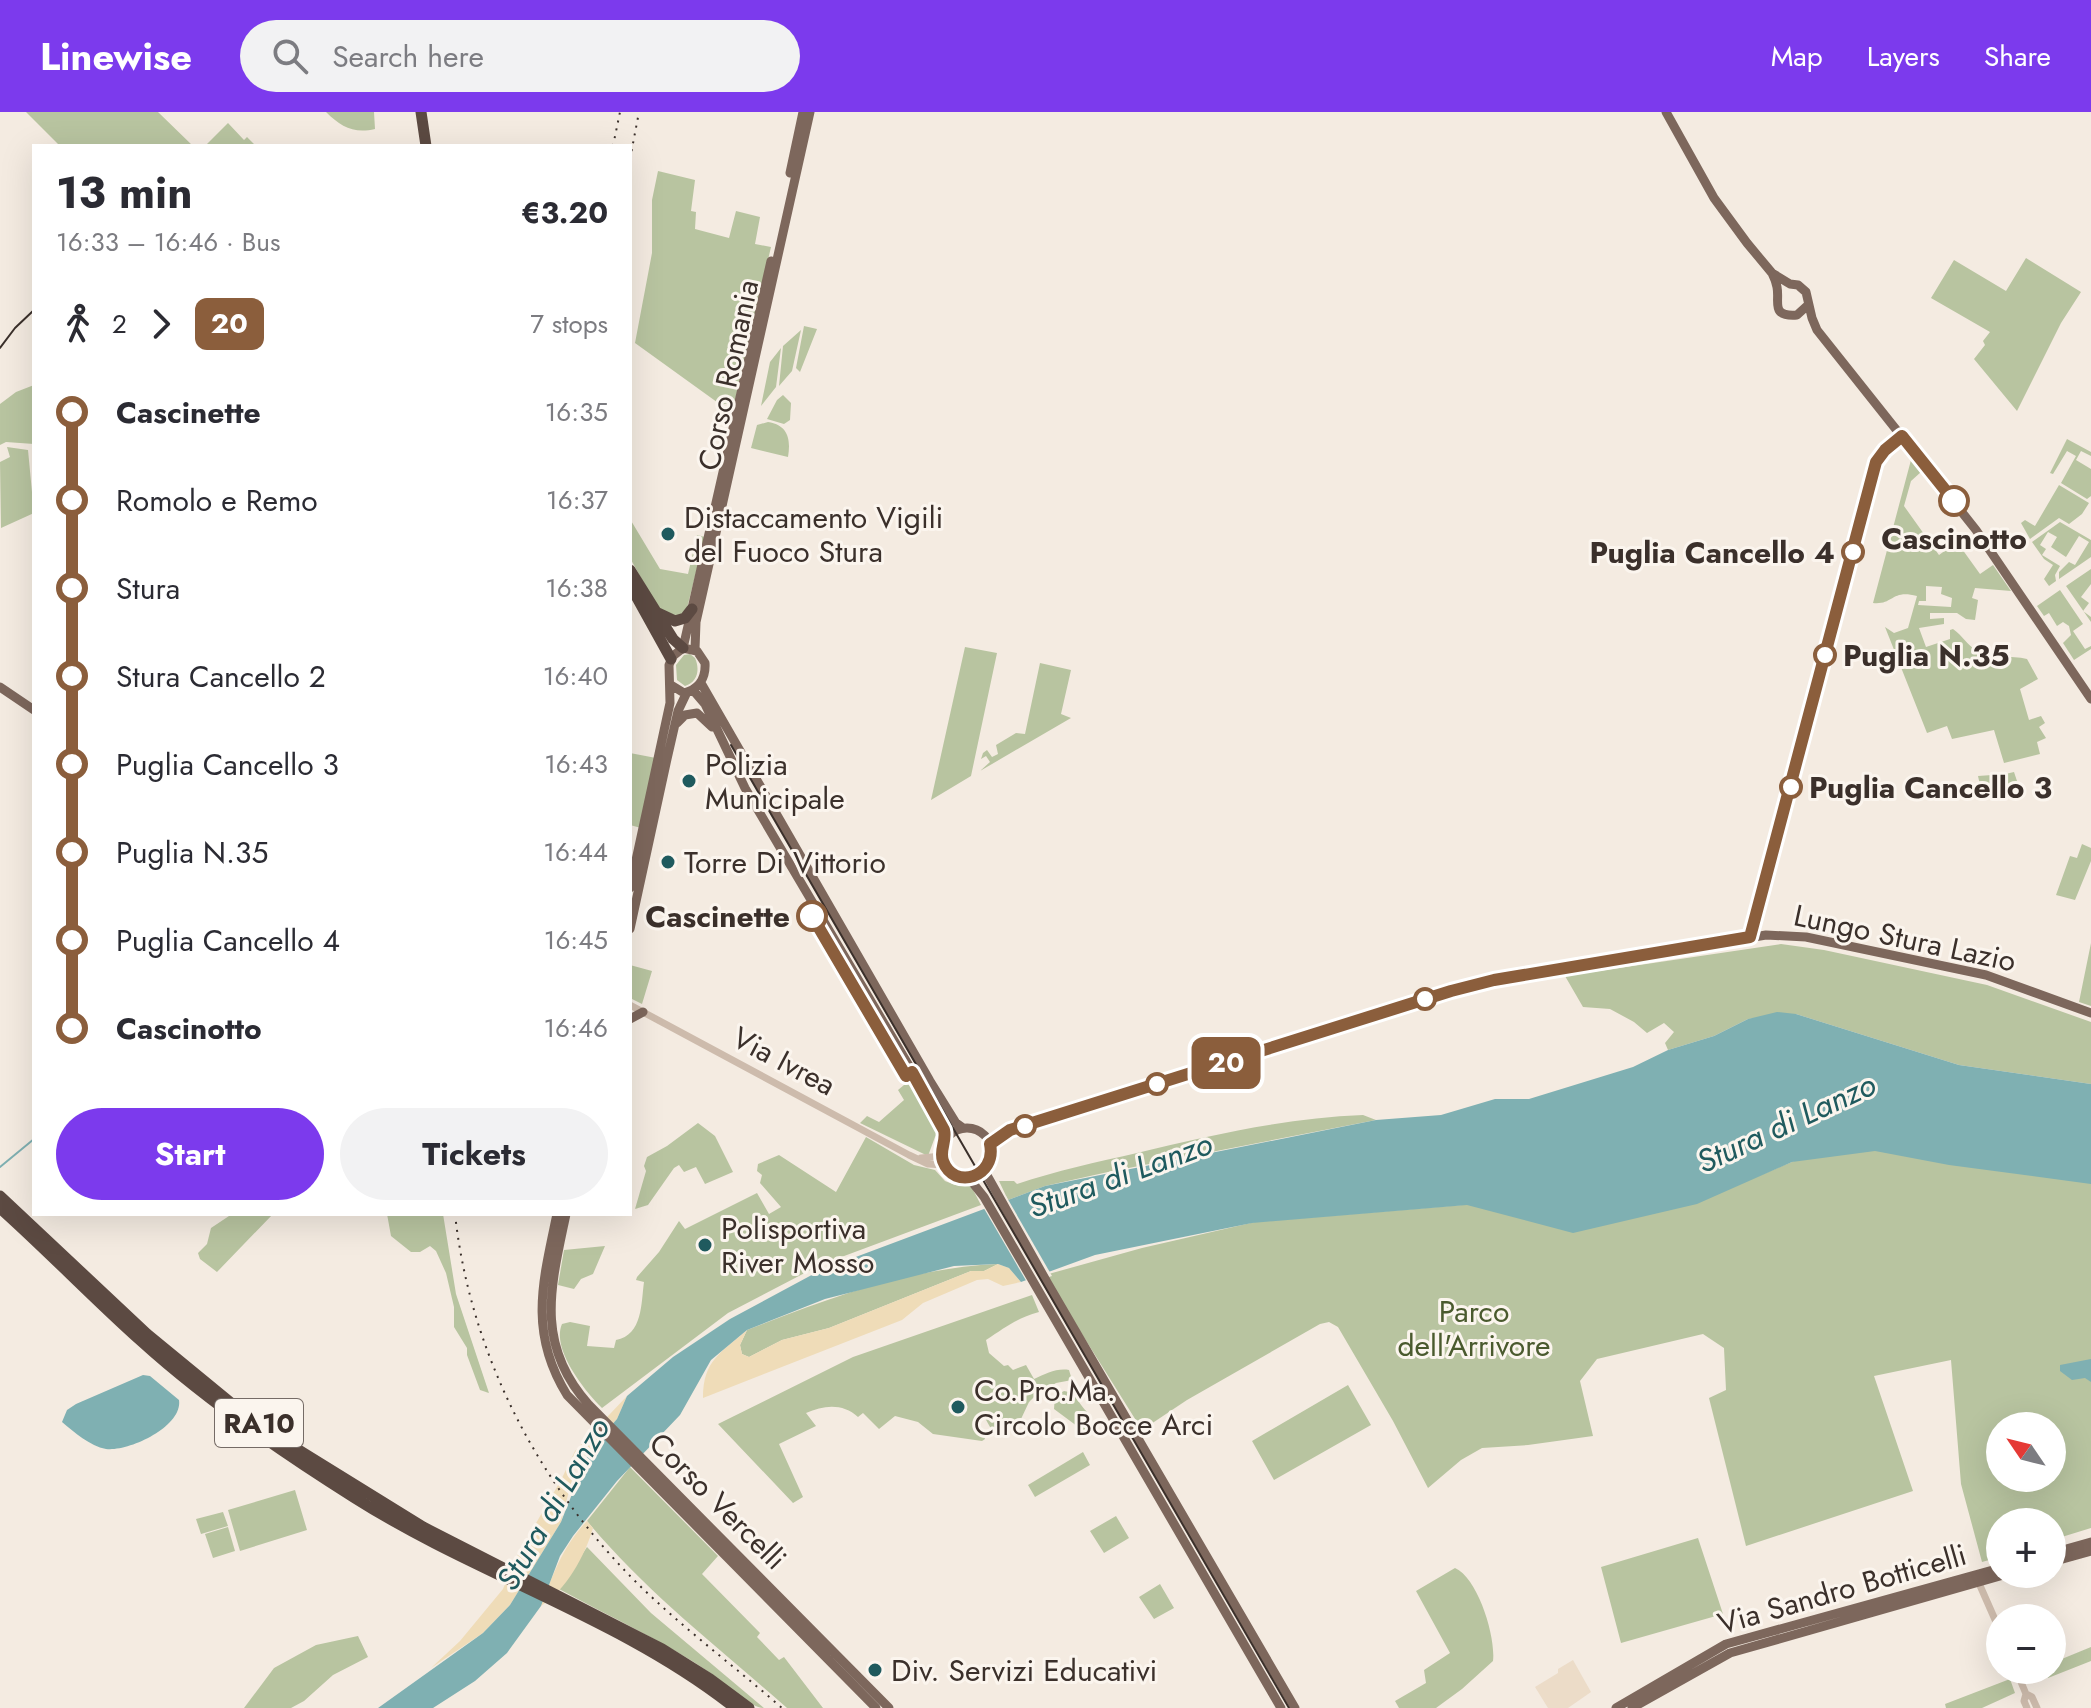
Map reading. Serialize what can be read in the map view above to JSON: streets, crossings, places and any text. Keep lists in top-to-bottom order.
{
  "streets": {
    "highway": ["RA10"],
    "main road": [
      "Corso Romania",
      "Lungo Stura Lazio",
      "Corso Vercelli",
      "Via Sandro Botticelli"
    ],
    "street": ["Via Ivrea"]
  },
  "crossings": [
    ["Lungo Stura Lazio", "Via Ivrea"]
  ],
  "water": ["Stura di Lanzo"],
  "parks": ["Parco dell'Arrivore"],
  "places": [
    "Cascinotto",
    "Distaccamento Vigili del Fuoco Stura",
    "Puglia Cancello 4",
    "Puglia N.35",
    "Polizia Municipale",
    "Puglia Cancello 3",
    "Torre Di Vittorio",
    "Cascinette",
    "Polisportiva River Mosso",
    "Co.Pro.Ma. Circolo Bocce Arci",
    "Div. Servizi Educativi"
  ],
  "lines": ["bus line 20"],
  "north": "top left",
  "page": {
    "header": "Linewise",
    "search": "Search here",
    "nav": ["Map", "Layers", "Share"],
    "on_map": "20",
    "heading": ["13 min", "16:33 – 16:46 · Bus", "€3.20"],
    "legs": ["2", "20", "7 stops"],
    "list": [
      {
        "name": "Cascinette",
        "value": "16:35"
      },
      {
        "name": "Romolo e Remo",
        "value": "16:37"
      },
      {
        "name": "Stura",
        "value": "16:38"
      },
      {
        "name": "Stura Cancello 2",
        "value": "16:40"
      },
      {
        "name": "Puglia Cancello 3",
        "value": "16:43"
      },
      {
        "name": "Puglia N.35",
        "value": "16:44"
      },
      {
        "name": "Puglia Cancello 4",
        "value": "16:45"
      },
      {
        "name": "Cascinotto",
        "value": "16:46"
      }
    ],
    "buttons": ["Start", "Tickets"],
    "map_buttons": ["+", "−"]
  }
}
